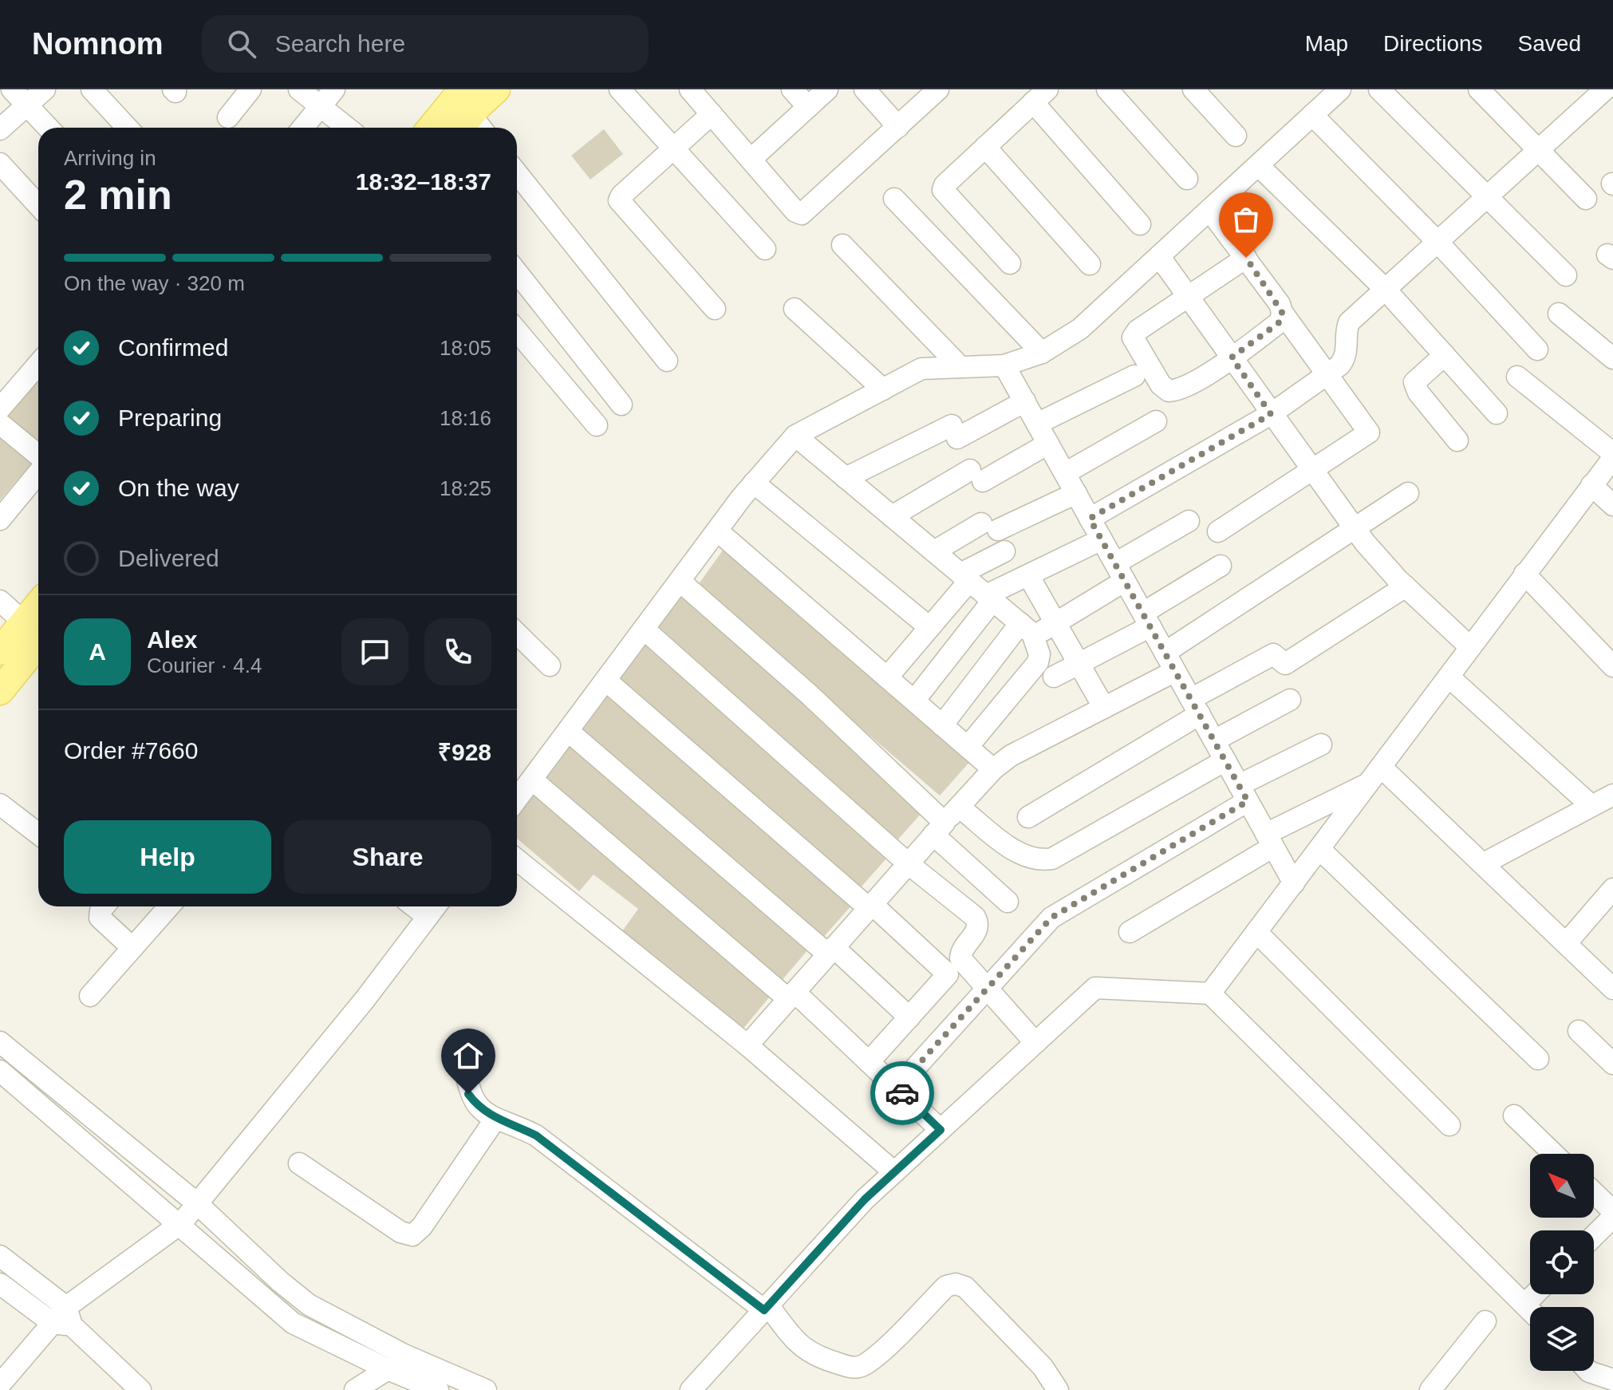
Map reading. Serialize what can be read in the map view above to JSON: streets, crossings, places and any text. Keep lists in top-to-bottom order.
{
  "north": "top left",
  "page": {
    "header": "Nomnom",
    "search": "Search here",
    "nav": ["Map", "Directions", "Saved"],
    "heading": ["2 min", "Arriving in", "18:32–18:37"],
    "panel": [
      "Alex",
      "Courier · 4.4",
      "Order #7660",
      "₹928"
    ],
    "bar": "On the way · 320 m",
    "list": [
      ["Confirmed", "18:05"],
      ["Preparing", "18:16"],
      ["On the way", "18:25"],
      "Delivered"
    ],
    "round": "A",
    "buttons": ["Help", "Share"]
  }
}
